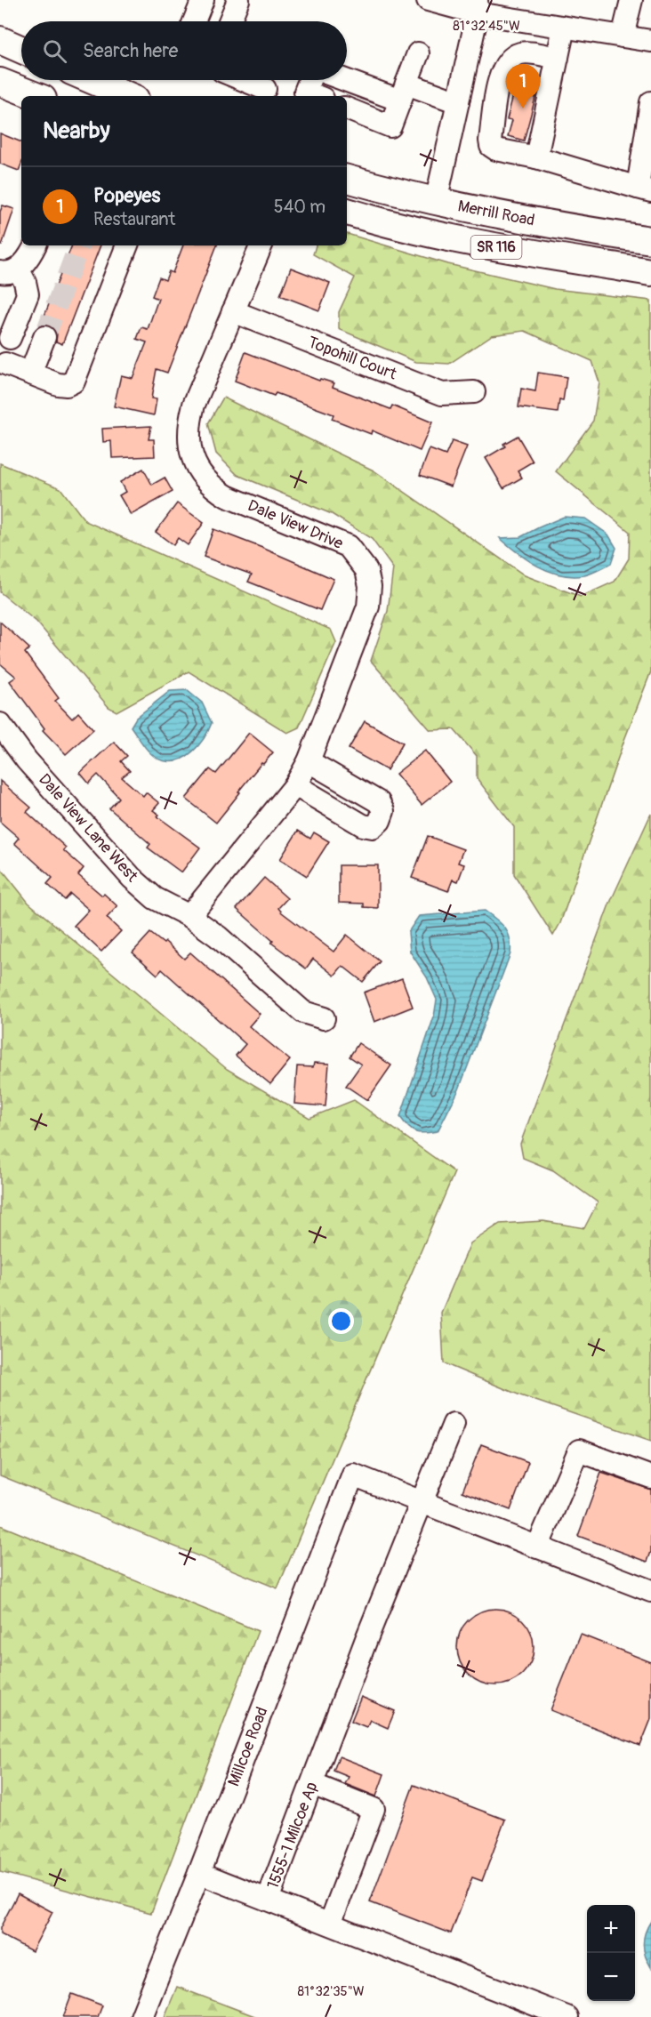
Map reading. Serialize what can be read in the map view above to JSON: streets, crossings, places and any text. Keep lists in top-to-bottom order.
{
  "streets": {
    "main road": ["Merrill Road", "SR 116"],
    "street": [
      "Topohill Court",
      "Dale View Drive",
      "Dale View Lane West",
      "Millcoe Road",
      "1555-1 Milcoe Ap"
    ]
  },
  "crossings": [
    ["Topohill Court", "Dale View Drive"],
    ["Dale View Drive", "Dale View Lane West"],
    ["Millcoe Road", "1555-1 Milcoe Ap"]
  ],
  "page": {
    "search": "Search here",
    "pins": "1",
    "heading": "Nearby",
    "list": [
      {
        "mark": "1",
        "name": "Popeyes",
        "note": "Restaurant",
        "value": "540 m"
      }
    ],
    "map_buttons": ["+", "−"]
  },
  "coordinates": ["81°32'45\"W", "81°32'35\"W"]
}
